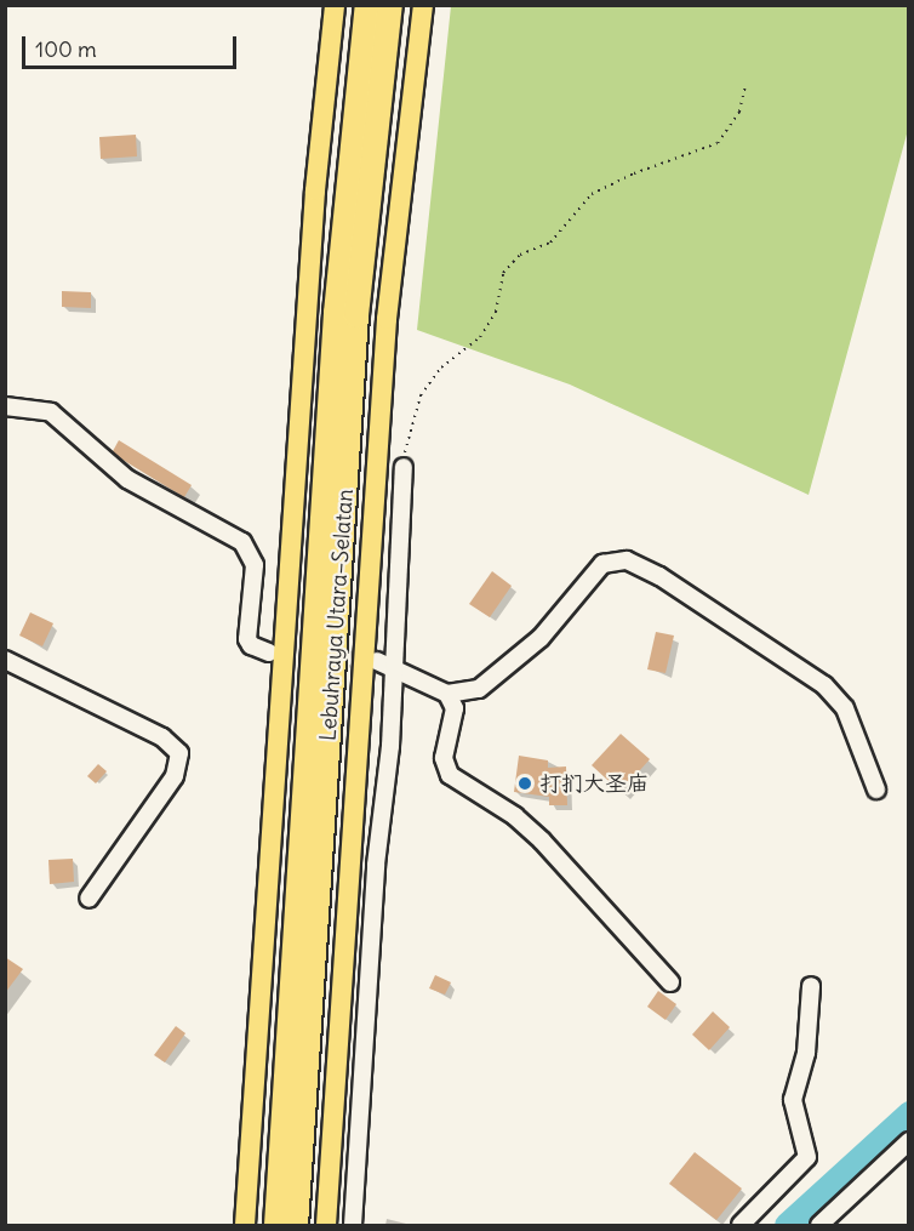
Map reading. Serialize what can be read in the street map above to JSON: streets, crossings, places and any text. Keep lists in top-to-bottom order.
{
  "streets": {
    "highway": ["Lebuhraya Utara–Selatan"]
  },
  "places": ["打扪大圣庙"],
  "scale_bar": "100 m"
}
